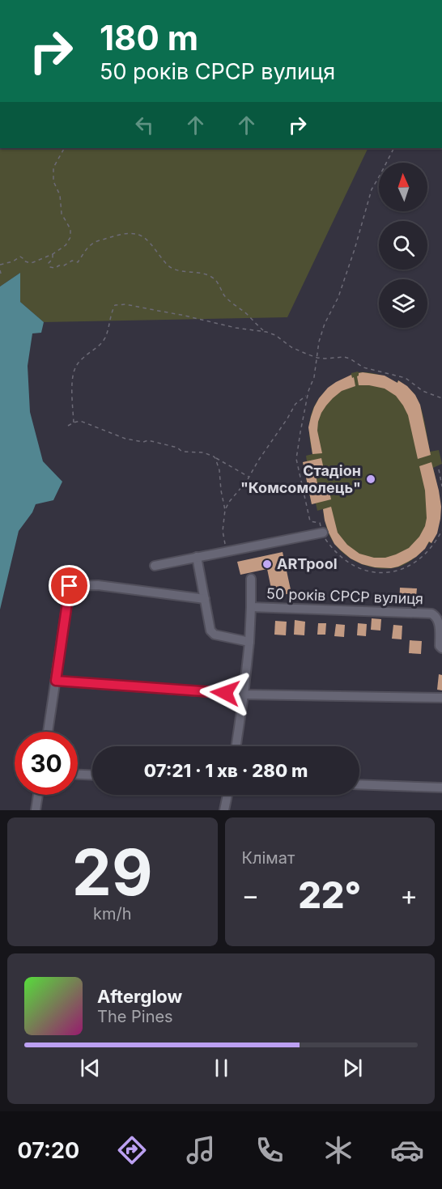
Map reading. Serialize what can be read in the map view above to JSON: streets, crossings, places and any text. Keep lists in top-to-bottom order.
{
  "streets": {
    "street": ["50 років СРСР вулиця"]
  },
  "places": ["Стадіон \"Комсомолець\"", "ARTpool"],
  "north": "top",
  "page": {
    "turn": ["180 m", "50 років СРСР вулиця"],
    "limit": "30",
    "trip": "07:21 · 1 хв · 280 m",
    "tile": [
      ["29", "km/h"],
      "Клімат"
    ],
    "heat": ["−", "22°", "+"],
    "song": ["Afterglow", "The Pines"],
    "tabs": "07:20"
  }
}
